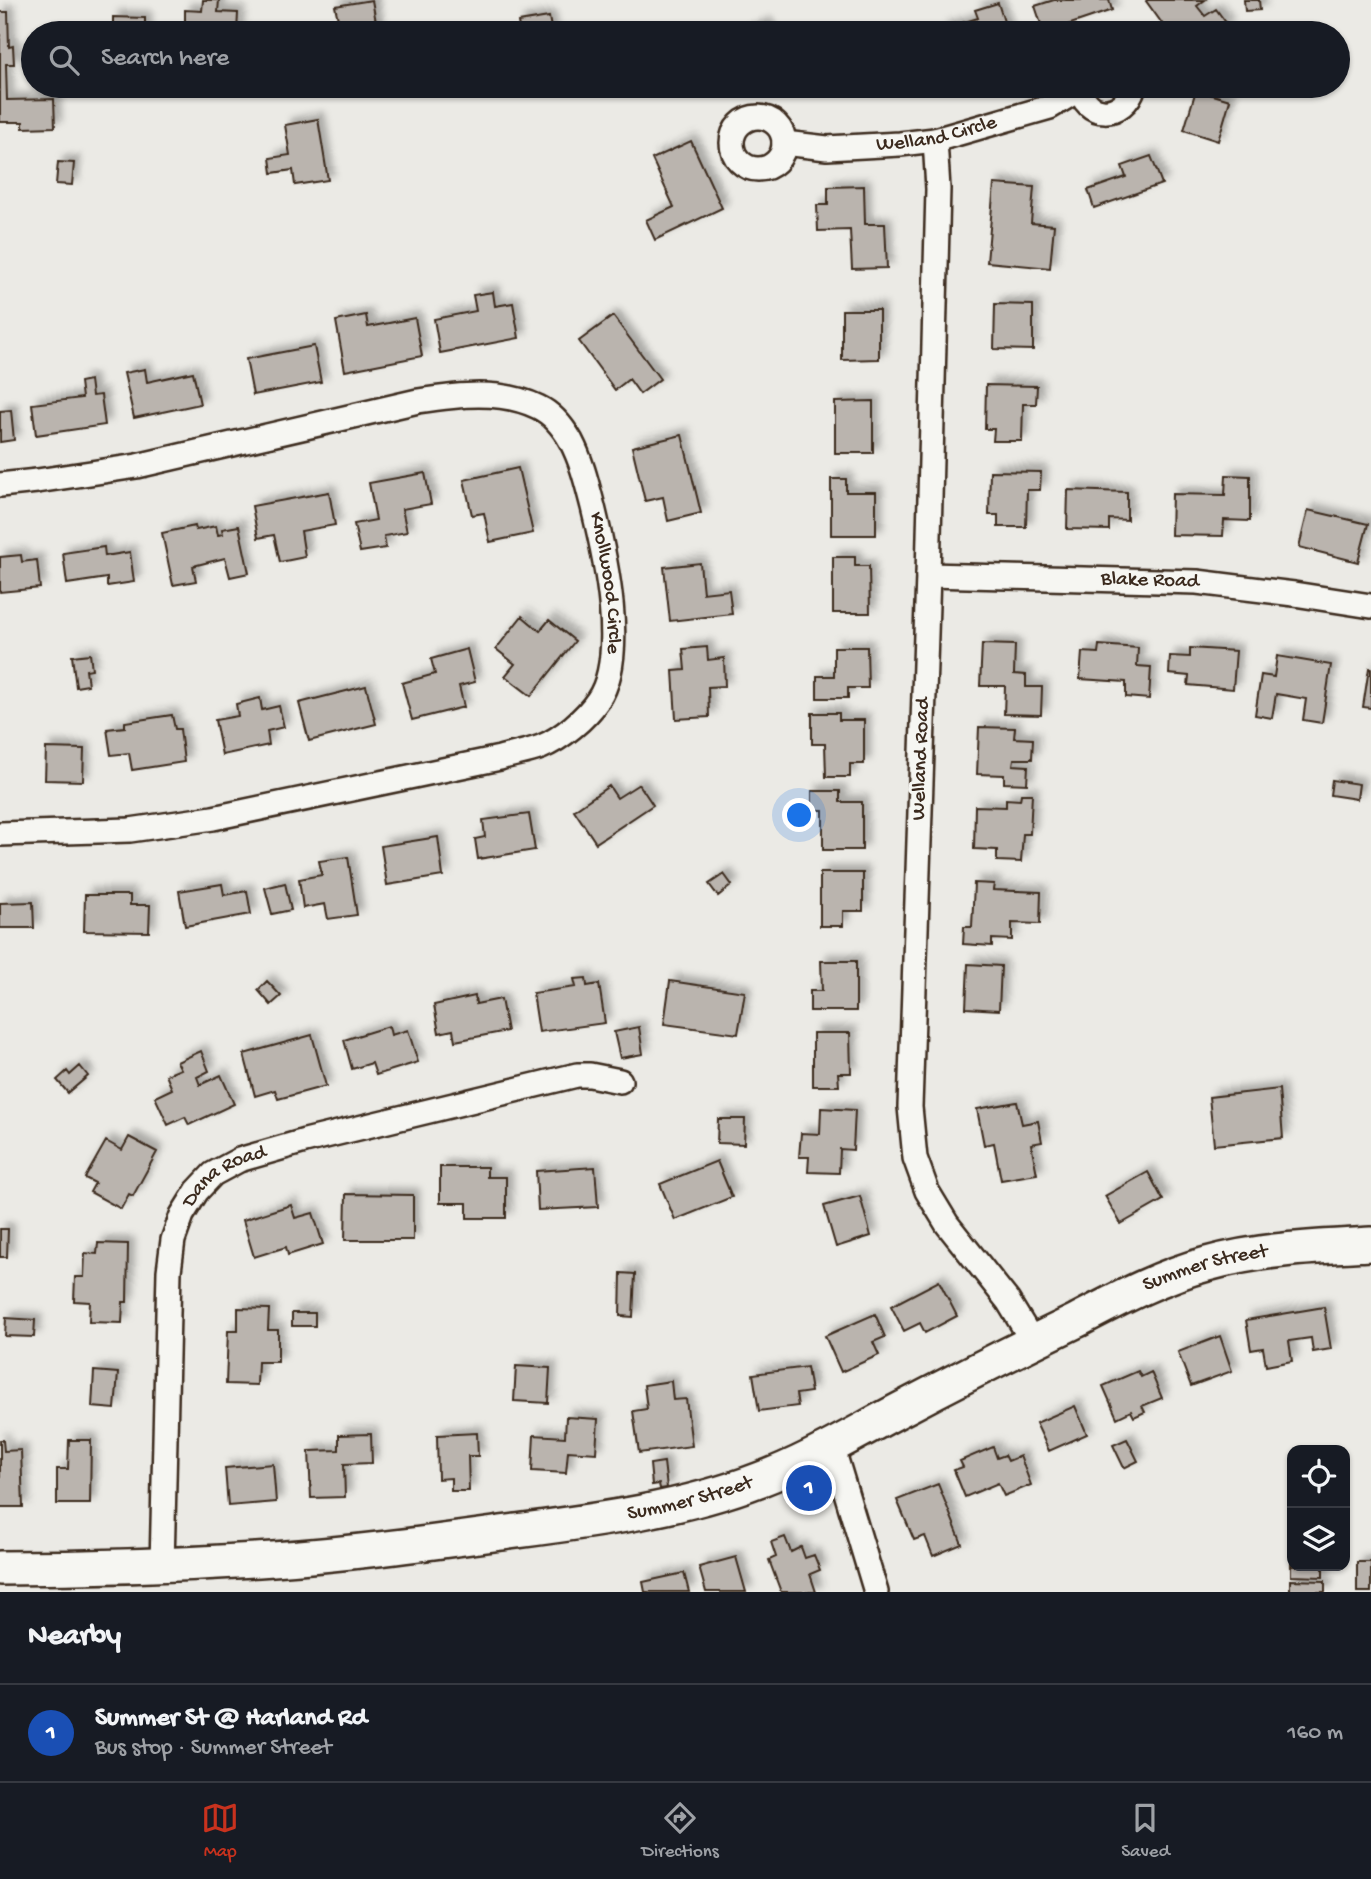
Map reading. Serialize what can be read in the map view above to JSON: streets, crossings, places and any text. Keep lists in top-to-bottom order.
{
  "streets": {
    "street": [
      "Welland Circle",
      "Blake Road",
      "Knollwood Circle",
      "Welland Road",
      "Dana Road",
      "Summer Street"
    ]
  },
  "crossings": [
    ["Welland Circle", "Welland Road"],
    ["Blake Road", "Welland Road"],
    ["Welland Road", "Summer Street"],
    ["Dana Road", "Summer Street"]
  ],
  "page": {
    "search": "Search here",
    "pins": "1",
    "heading": "Nearby",
    "list": [
      {
        "mark": "1",
        "name": "Summer St @ Harland Rd",
        "note": "Bus stop · Summer Street",
        "value": "160 m"
      }
    ],
    "nav": ["Map", "Directions", "Saved"]
  }
}
